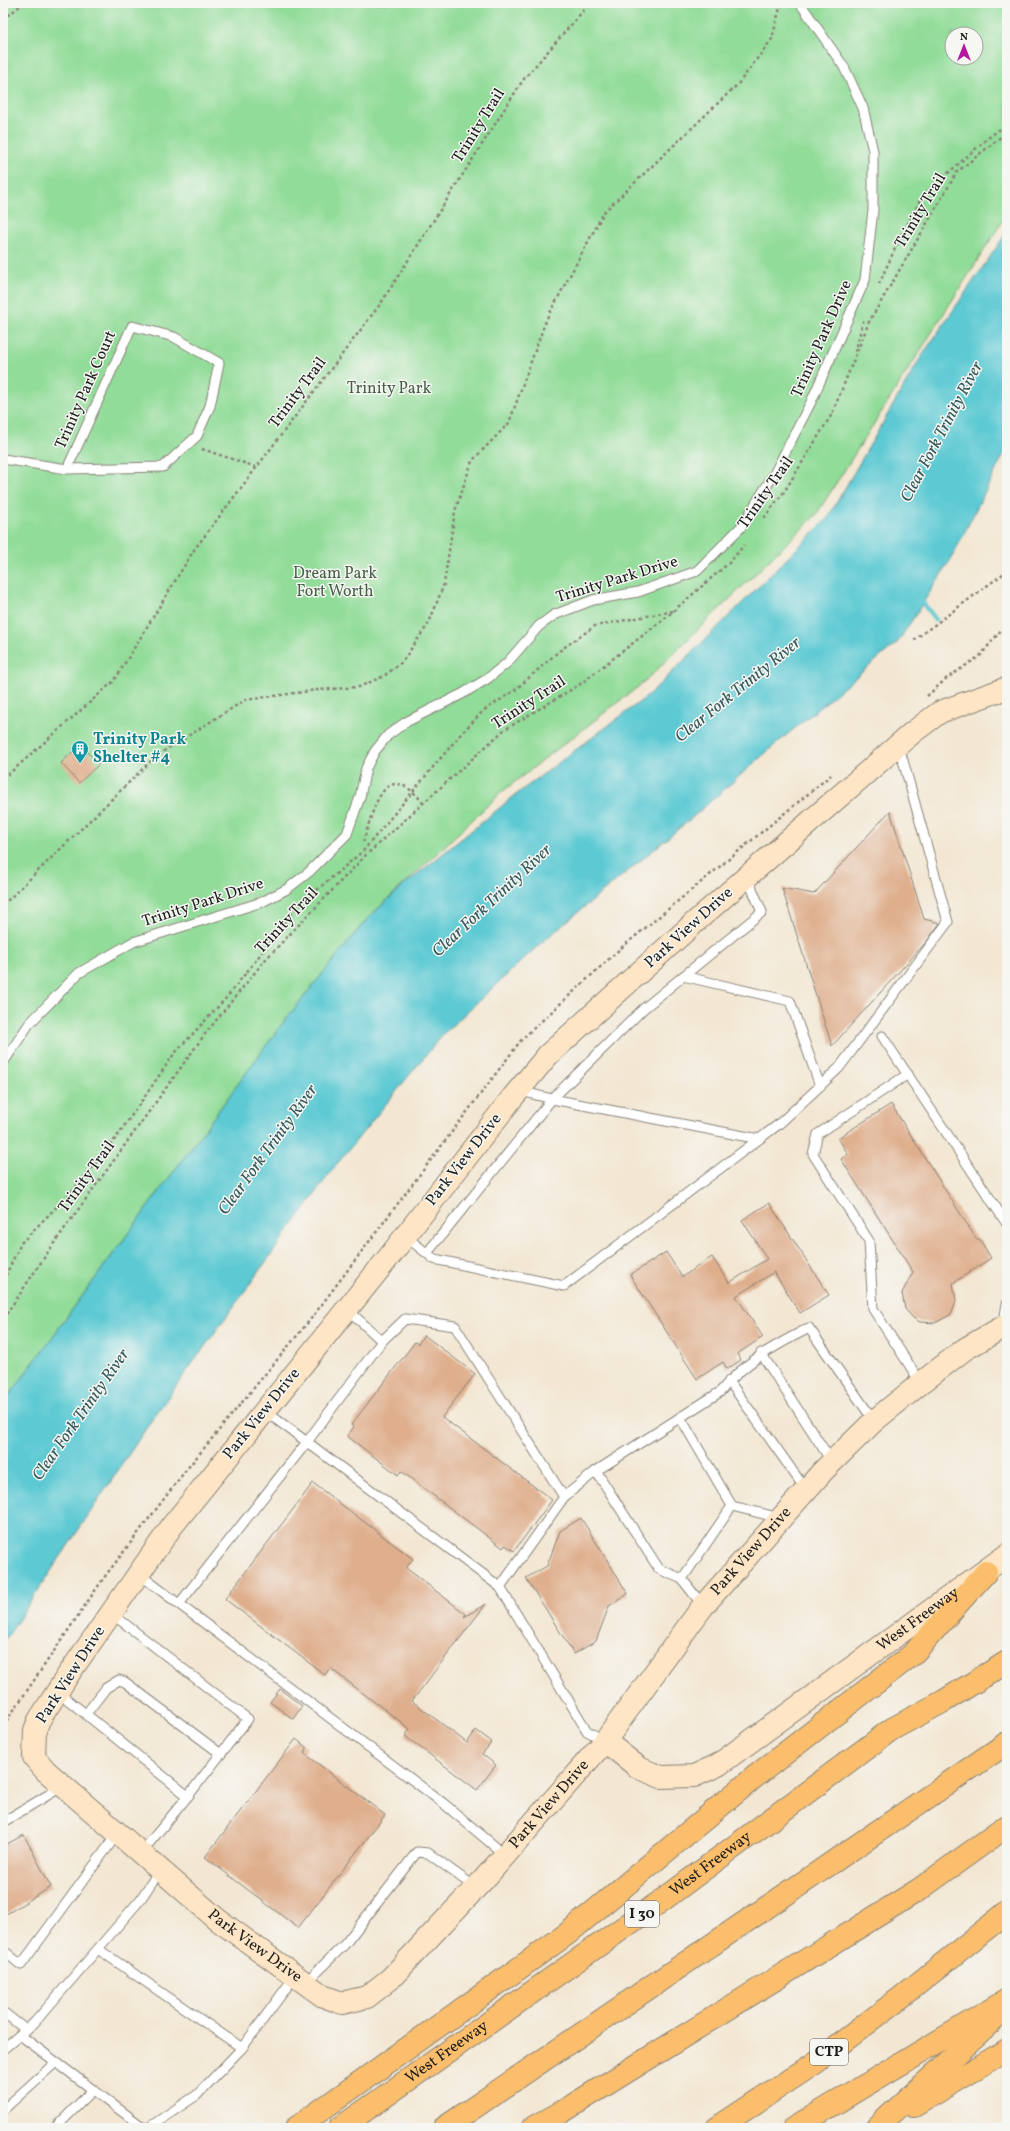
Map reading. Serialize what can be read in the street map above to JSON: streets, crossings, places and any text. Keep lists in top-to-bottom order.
{
  "streets": {
    "highway": ["West Freeway", "I 30", "CTP"],
    "street": ["Park View Drive"],
    "lane": ["Trinity Park Drive", "Trinity Park Court"],
    "path": ["Trinity Trail"]
  },
  "crossings": [
    ["Park View Drive", "West Freeway"]
  ],
  "water": ["Clear Fork Trinity River"],
  "parks": ["Trinity Park", "Dream Park Fort Worth"],
  "places": {
    "building": ["Trinity Park Shelter #4"]
  },
  "north": "top"
}
